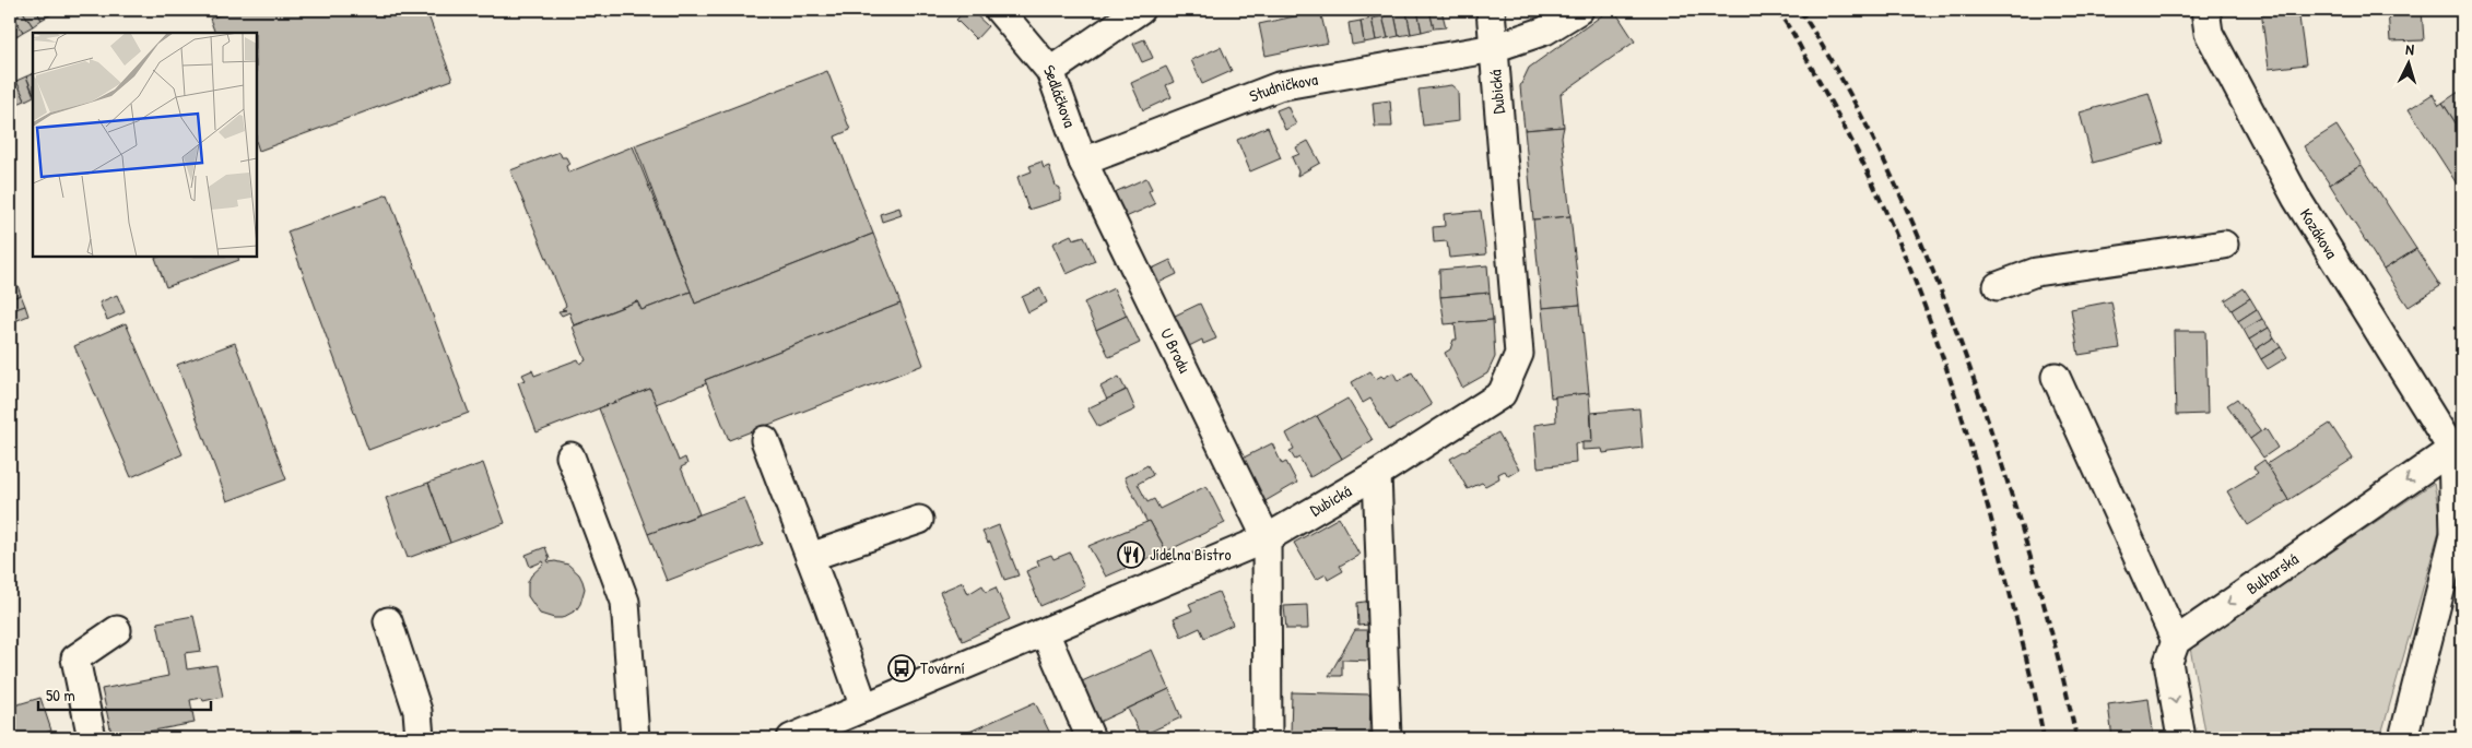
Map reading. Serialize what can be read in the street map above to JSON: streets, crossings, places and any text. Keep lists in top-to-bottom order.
{
  "streets": {
    "street": [
      "Studničkova",
      "Dubická",
      "Sedláčkova",
      "Kozákova",
      "U Brodu",
      "Bulharská"
    ]
  },
  "crossings": [
    ["Studničkova", "Dubická"],
    ["Studničkova", "Sedláčkova"],
    ["Studničkova", "U Brodu"],
    ["Dubická", "U Brodu"],
    ["Sedláčkova", "U Brodu"],
    ["Kozákova", "Bulharská"]
  ],
  "one_way": ["Bulharská"],
  "places": {
    "restaurant": ["Jídelna Bistro"],
    "bus stop": ["Tovární"]
  },
  "scale_bar": "50 m",
  "north": "top"
}
